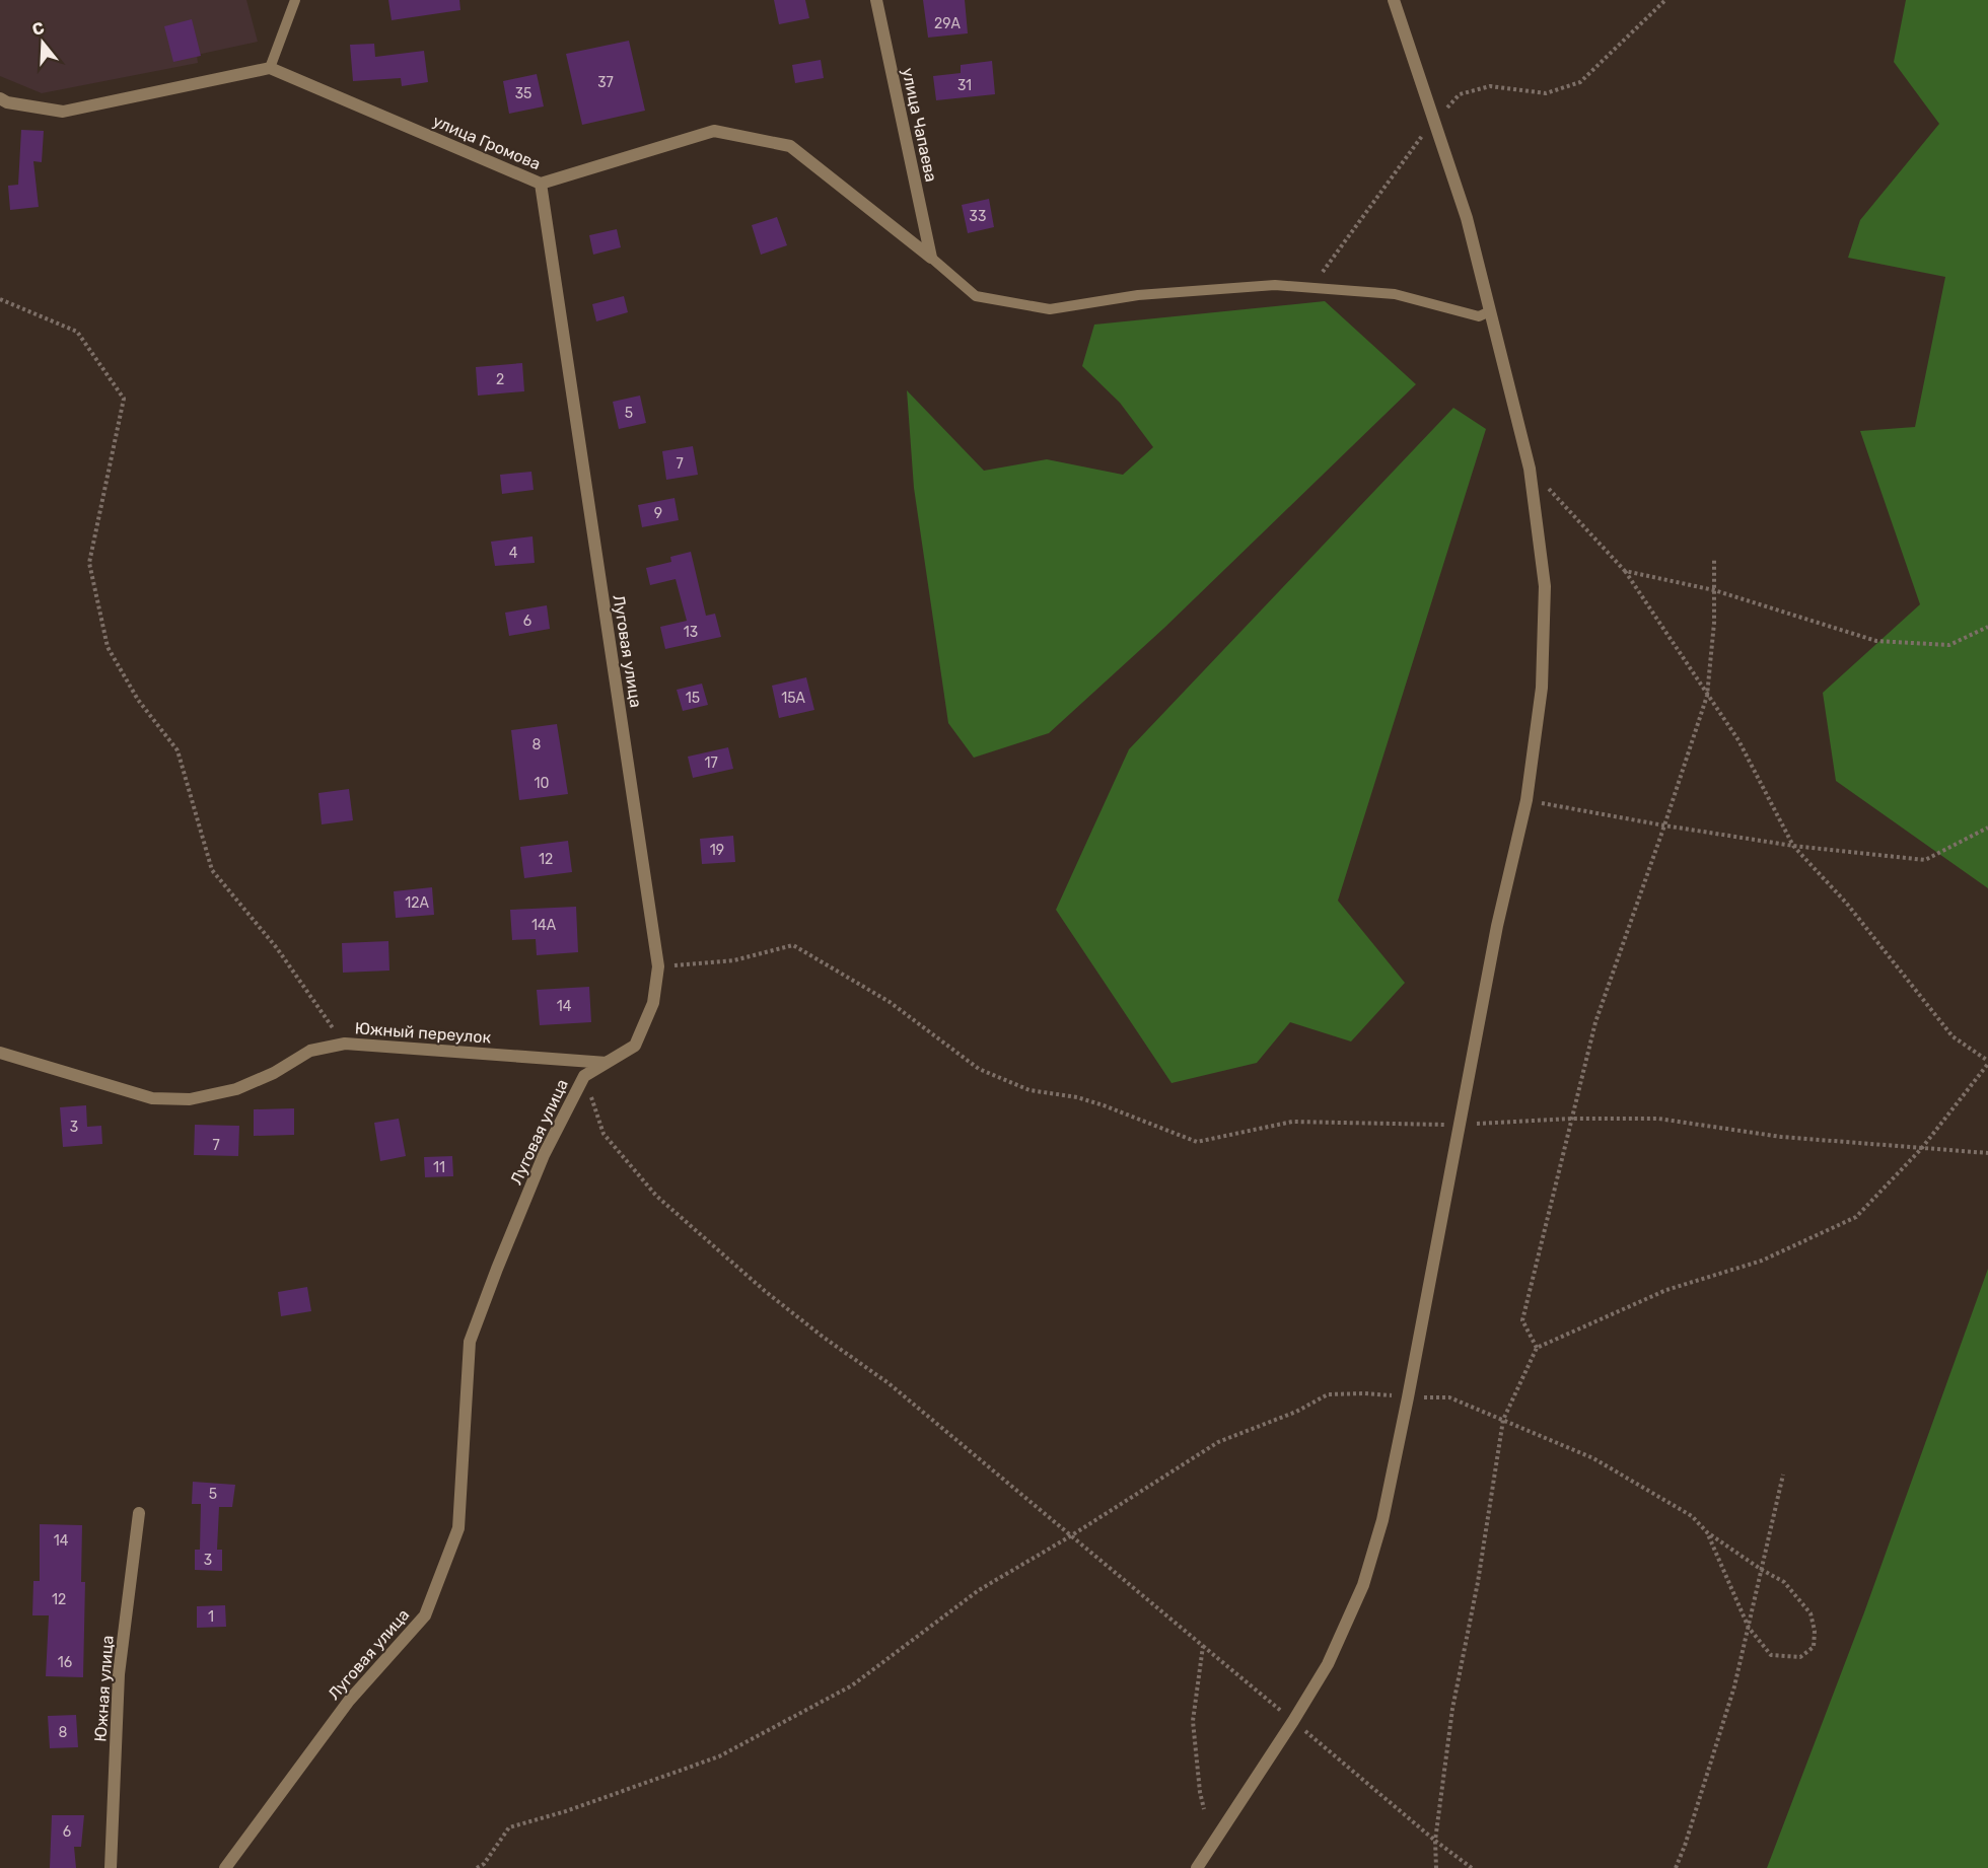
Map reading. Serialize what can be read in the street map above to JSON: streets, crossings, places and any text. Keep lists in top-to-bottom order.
{
  "streets": {
    "street": [
      "улица Чапаева",
      "улица Громова",
      "Луговая улица",
      "Южный переулок",
      "Южная улица"
    ]
  },
  "crossings": [
    ["улица Чапаева", "улица Громова"],
    ["улица Громова", "Луговая улица"],
    ["Луговая улица", "Южный переулок"]
  ],
  "house_numbers": [
    "29А",
    "37",
    "31",
    "35",
    "33",
    "2",
    "5",
    "7",
    "9",
    "4",
    "6",
    "13",
    "15",
    "15А",
    "8",
    "17",
    "10",
    "19",
    "12",
    "12А",
    "14А",
    "14",
    "3",
    "7",
    "11",
    "5",
    "14",
    "3",
    "12",
    "1",
    "16",
    "8",
    "6"
  ],
  "north": "top"
}
